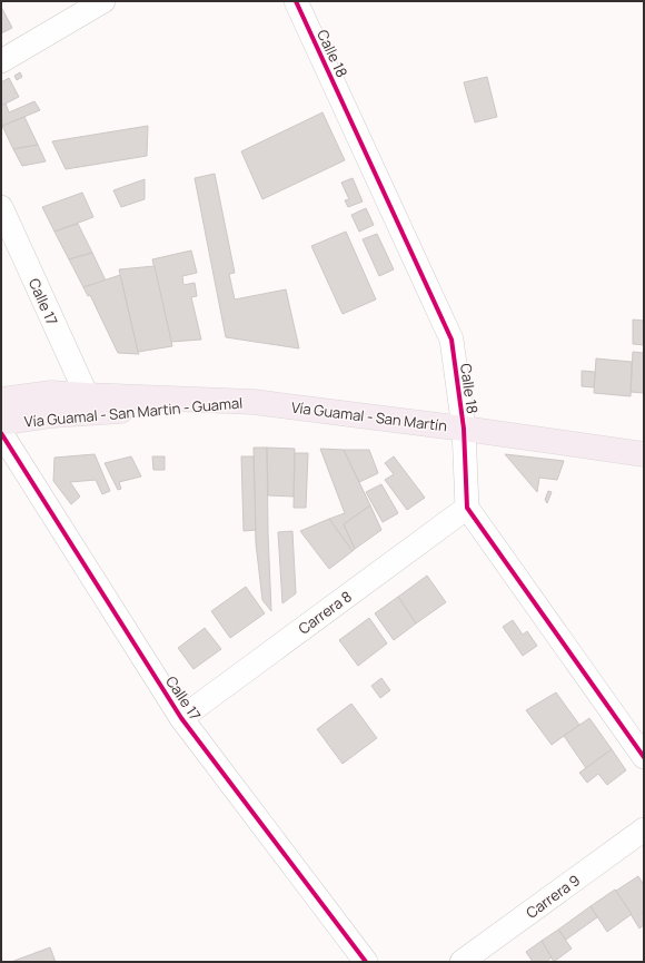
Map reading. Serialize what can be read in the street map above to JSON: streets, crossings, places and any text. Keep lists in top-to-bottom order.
{
  "streets": {
    "main road": ["Vía Guamal - San Martin - Guamal", "Vía Guamal - San Martín"],
    "street": [
      "Calle 18",
      "Calle 17",
      "Carrera 8",
      "Carrera 9"
    ]
  },
  "crossings": [
    ["Calle 18", "Vía Guamal - San Martín"],
    ["Calle 18", "Carrera 8"],
    ["Calle 17", "Vía Guamal - San Martin - Guamal"],
    ["Calle 17", "Carrera 8"],
    ["Vía Guamal - San Martin - Guamal", "Vía Guamal - San Martín"]
  ]
}
